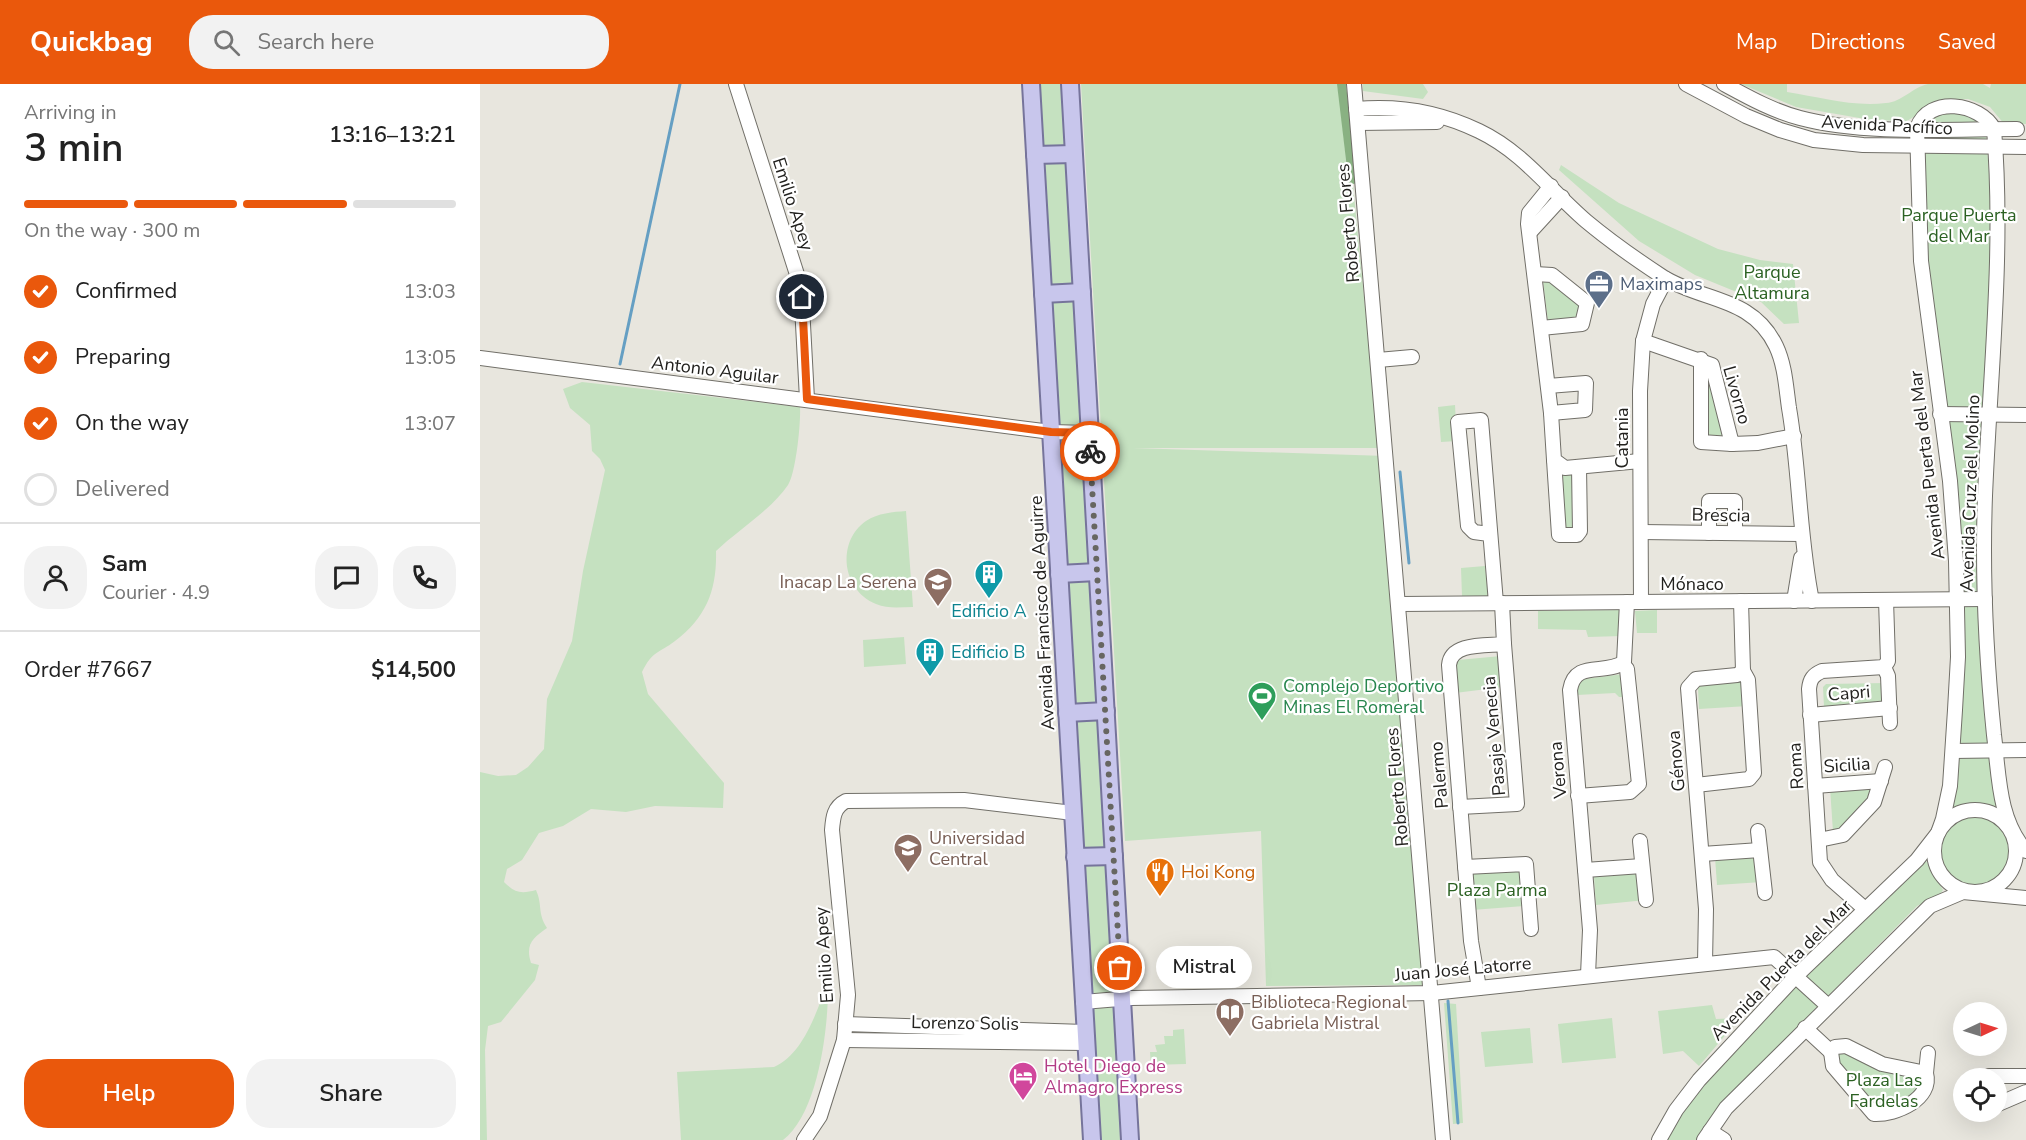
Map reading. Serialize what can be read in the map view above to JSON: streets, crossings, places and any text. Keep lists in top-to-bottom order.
{
  "streets": {
    "main road": ["Avenida Francisco de Aguirre"],
    "street": [
      "Avenida Pacífico",
      "Emilio Apey",
      "Roberto Flores",
      "Antonio Aguilar",
      "Livorno",
      "Catania",
      "Avenida Puerta del Mar",
      "Avenida Cruz del Molino",
      "Brescia",
      "Mónaco",
      "Capri",
      "Pasaje Venecia",
      "Génova",
      "Sicilia",
      "Roma",
      "Verona",
      "Palermo",
      "Juan José Latorre",
      "Lorenzo Solis"
    ]
  },
  "crossings": [
    ["Avenida Pacífico", "Avenida Puerta del Mar"],
    ["Avenida Pacífico", "Avenida Cruz del Molino"],
    ["Emilio Apey", "Antonio Aguilar"],
    ["Emilio Apey", "Avenida Francisco de Aguirre"],
    ["Emilio Apey", "Lorenzo Solis"],
    ["Roberto Flores", "Mónaco"],
    ["Roberto Flores", "Juan José Latorre"],
    ["Antonio Aguilar", "Avenida Francisco de Aguirre"],
    ["Livorno", "Catania"],
    ["Catania", "Brescia"],
    ["Catania", "Mónaco"],
    ["Avenida Puerta del Mar", "Avenida Cruz del Molino"],
    ["Avenida Puerta del Mar", "Mónaco"],
    ["Avenida Puerta del Mar", "Roma"],
    ["Avenida Puerta del Mar", "Juan José Latorre"],
    ["Avenida Cruz del Molino", "Mónaco"],
    ["Avenida Francisco de Aguirre", "Juan José Latorre"],
    ["Avenida Francisco de Aguirre", "Lorenzo Solis"],
    ["Capri", "Roma"],
    ["Pasaje Venecia", "Palermo"],
    ["Génova", "Juan José Latorre"],
    ["Sicilia", "Roma"],
    ["Verona", "Juan José Latorre"],
    ["Palermo", "Juan José Latorre"]
  ],
  "parks": [
    "Parque Puerta del Mar",
    "Parque Altamura",
    "Plaza Parma",
    "Plaza Las Fardelas"
  ],
  "places": {
    "office": ["Maximaps"],
    "building": ["Edificio A", "Edificio B"],
    "school or university": ["Inacap La Serena", "Universidad Central"],
    "sports": ["Complejo Deportivo Minas El Romeral"],
    "restaurant": ["Hoi Kong"],
    "other": ["Mistral"],
    "library": ["Biblioteca Regional Gabriela Mistral"],
    "hotel": ["Hotel Diego de Almagro Express"]
  },
  "north": "right",
  "page": {
    "header": "Quickbag",
    "search": "Search here",
    "nav": ["Map", "Directions", "Saved"],
    "heading": ["3 min", "Arriving in", "13:16–13:21"],
    "panel": [
      "Sam",
      "Courier · 4.9",
      "Order #7667",
      "$14,500"
    ],
    "bar": "On the way · 300 m",
    "list": [
      ["Confirmed", "13:03"],
      ["Preparing", "13:05"],
      ["On the way", "13:07"],
      "Delivered"
    ],
    "bubble": "Mistral",
    "buttons": ["Help", "Share"]
  }
}
